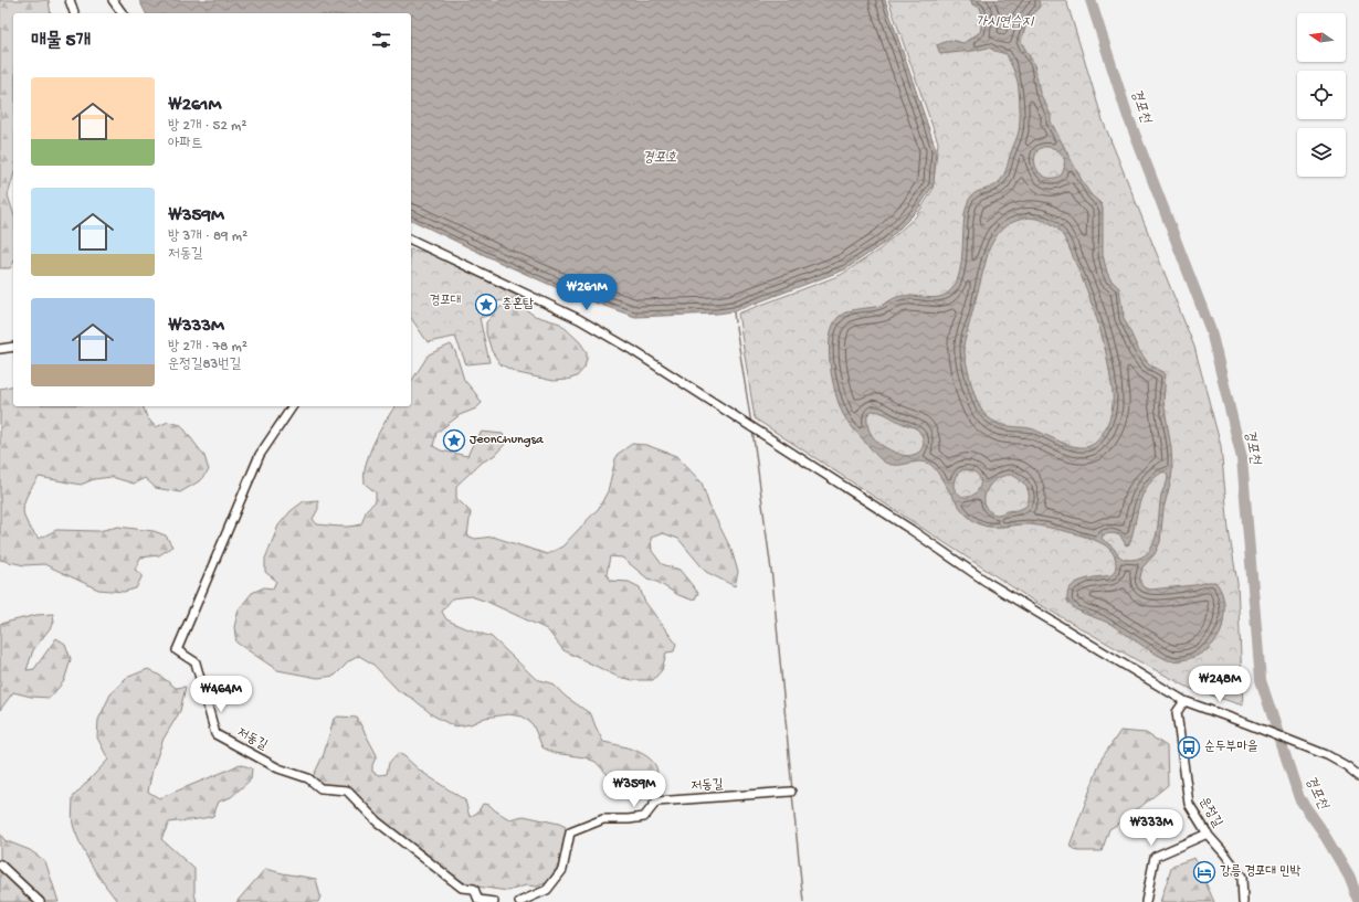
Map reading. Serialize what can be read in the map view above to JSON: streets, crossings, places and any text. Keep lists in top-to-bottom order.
{
  "streets": {
    "street": ["저동길", "운정길"]
  },
  "water": ["가시연습지", "경포천", "경포호"],
  "parks": ["경포대"],
  "places": {
    "place": ["충혼탑", "JeonChungsa"],
    "bus stop": ["순두부마을"],
    "hotel": ["강릉 경포대 민박"]
  },
  "north": "left",
  "page": {
    "heading": "매물 5개",
    "list": [
      {
        "name": "₩261M",
        "note": "방 2개 · 52 m² · 아파트"
      },
      {
        "name": "₩359M",
        "note": "방 3개 · 89 m² · 저동길"
      },
      {
        "name": "₩333M",
        "note": "방 2개 · 78 m² · 운정길83번길"
      }
    ],
    "price": [
      "₩261M",
      "₩248M",
      "₩464M",
      "₩359M",
      "₩333M"
    ]
  }
}
